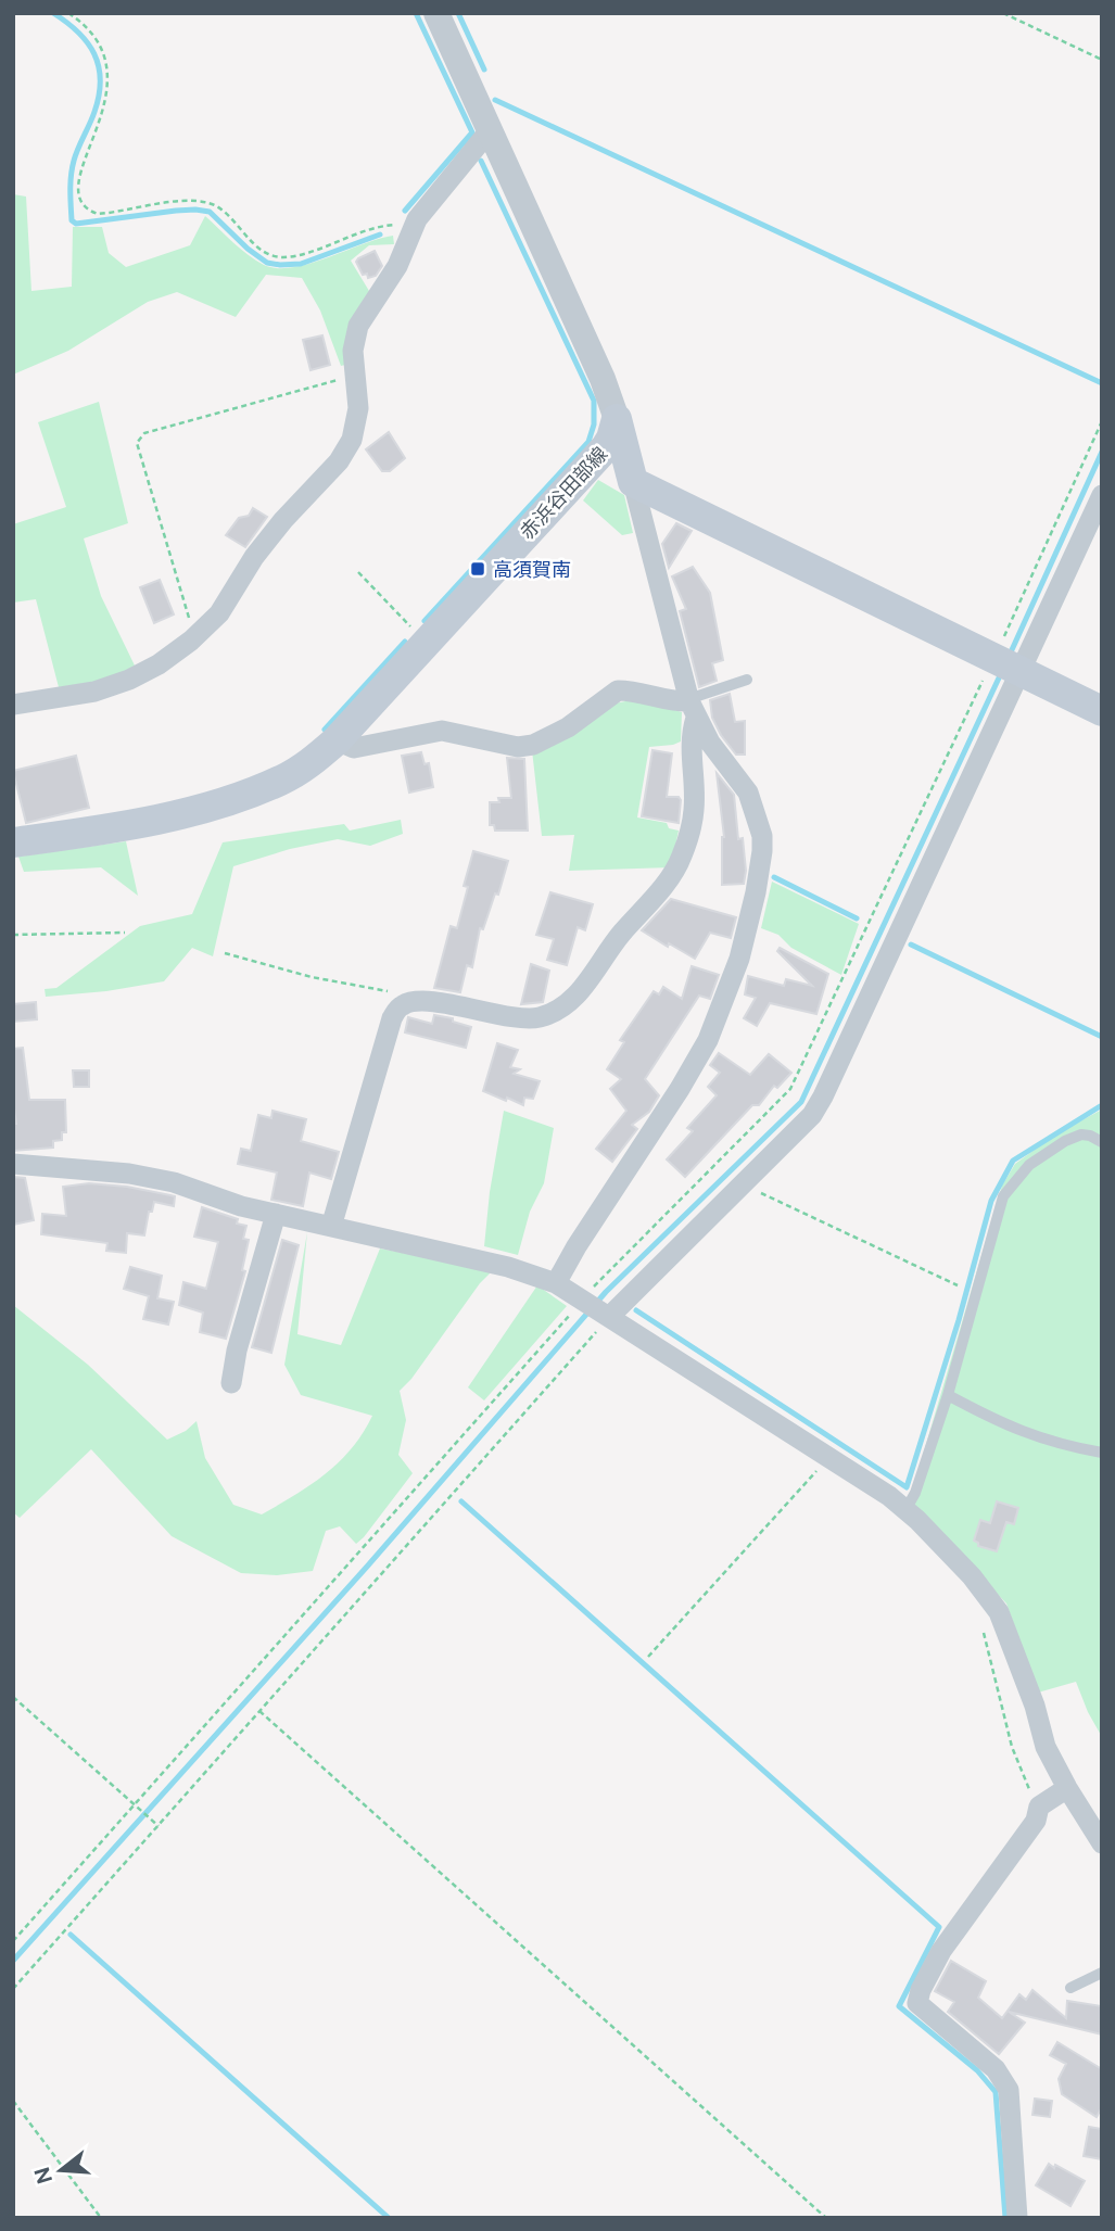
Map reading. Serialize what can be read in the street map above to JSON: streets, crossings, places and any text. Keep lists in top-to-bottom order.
{
  "streets": {
    "main road": ["赤浜谷田部線"]
  },
  "places": {
    "transit": ["高須賀南"]
  },
  "north": "left"
}
